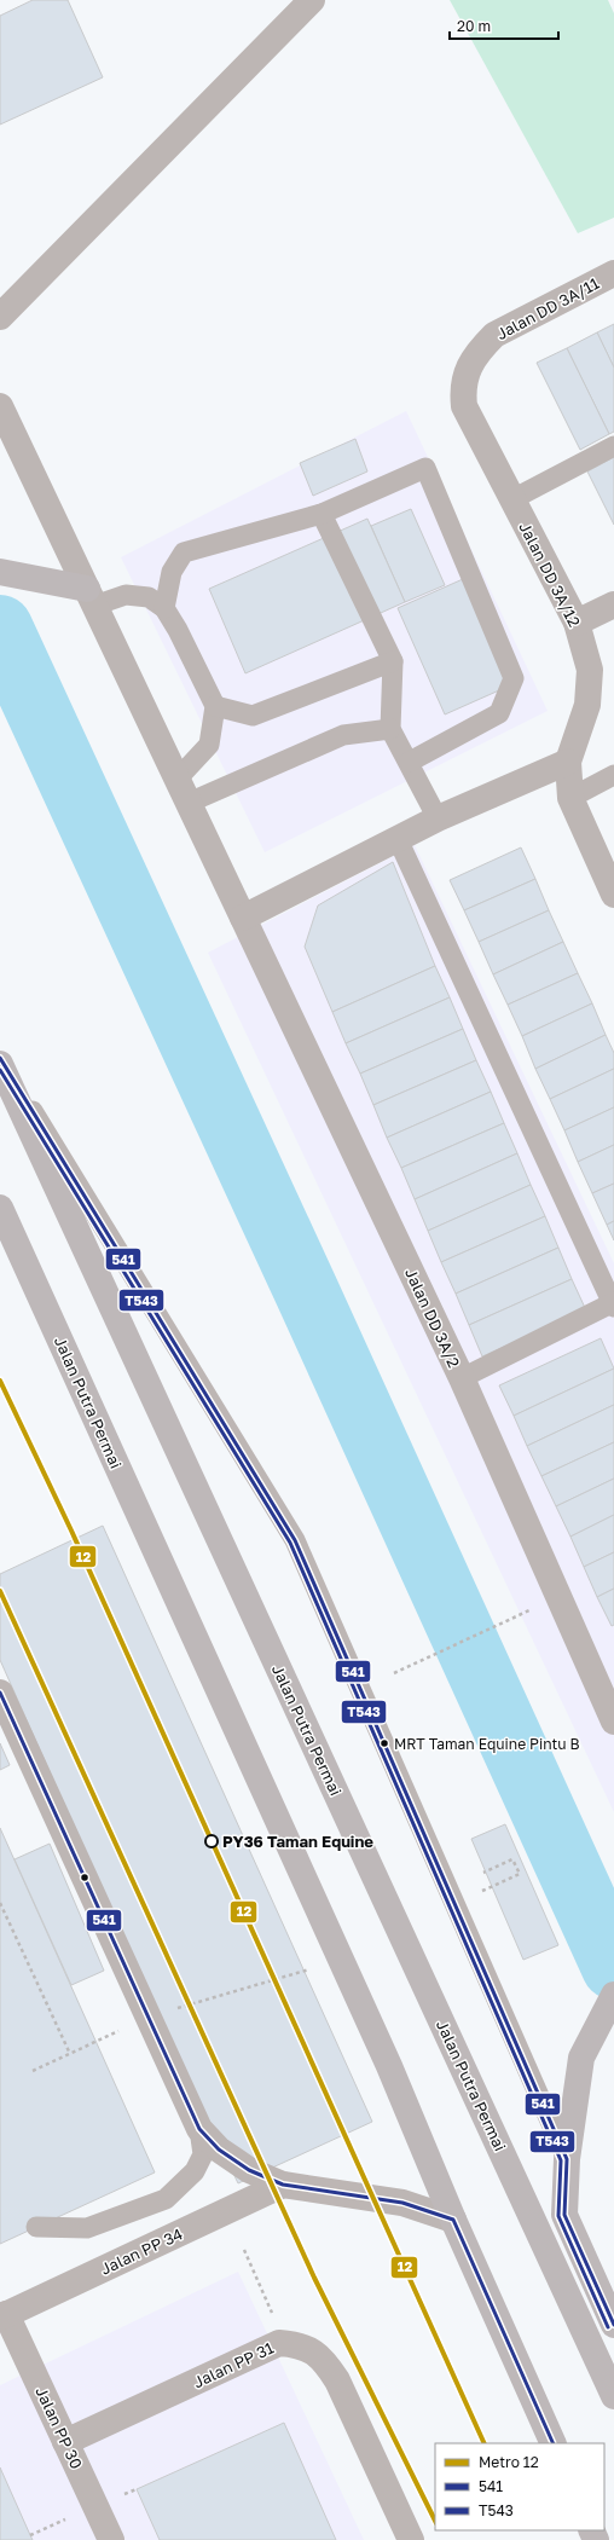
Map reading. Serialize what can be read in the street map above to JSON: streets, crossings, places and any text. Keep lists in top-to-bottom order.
{
  "streets": {
    "main road": ["Jalan Putra Permai"],
    "street": [
      "Jalan DD 3A/11",
      "Jalan DD 3A/12",
      "Jalan DD 3A/2",
      "Jalan PP 34",
      "Jalan PP 31",
      "Jalan PP 30"
    ]
  },
  "crossings": [
    ["Jalan DD 3A/11", "Jalan DD 3A/12"],
    ["Jalan PP 34", "Jalan PP 30"],
    ["Jalan PP 31", "Jalan PP 30"]
  ],
  "places": ["MRT Taman Equine Pintu B", "PY36 Taman Equine"],
  "lines": ["transit line 541", "transit line T543", "metro line 12"],
  "legend": ["Metro 12", "541", "T543"],
  "scale_bar": "20 m"
}
